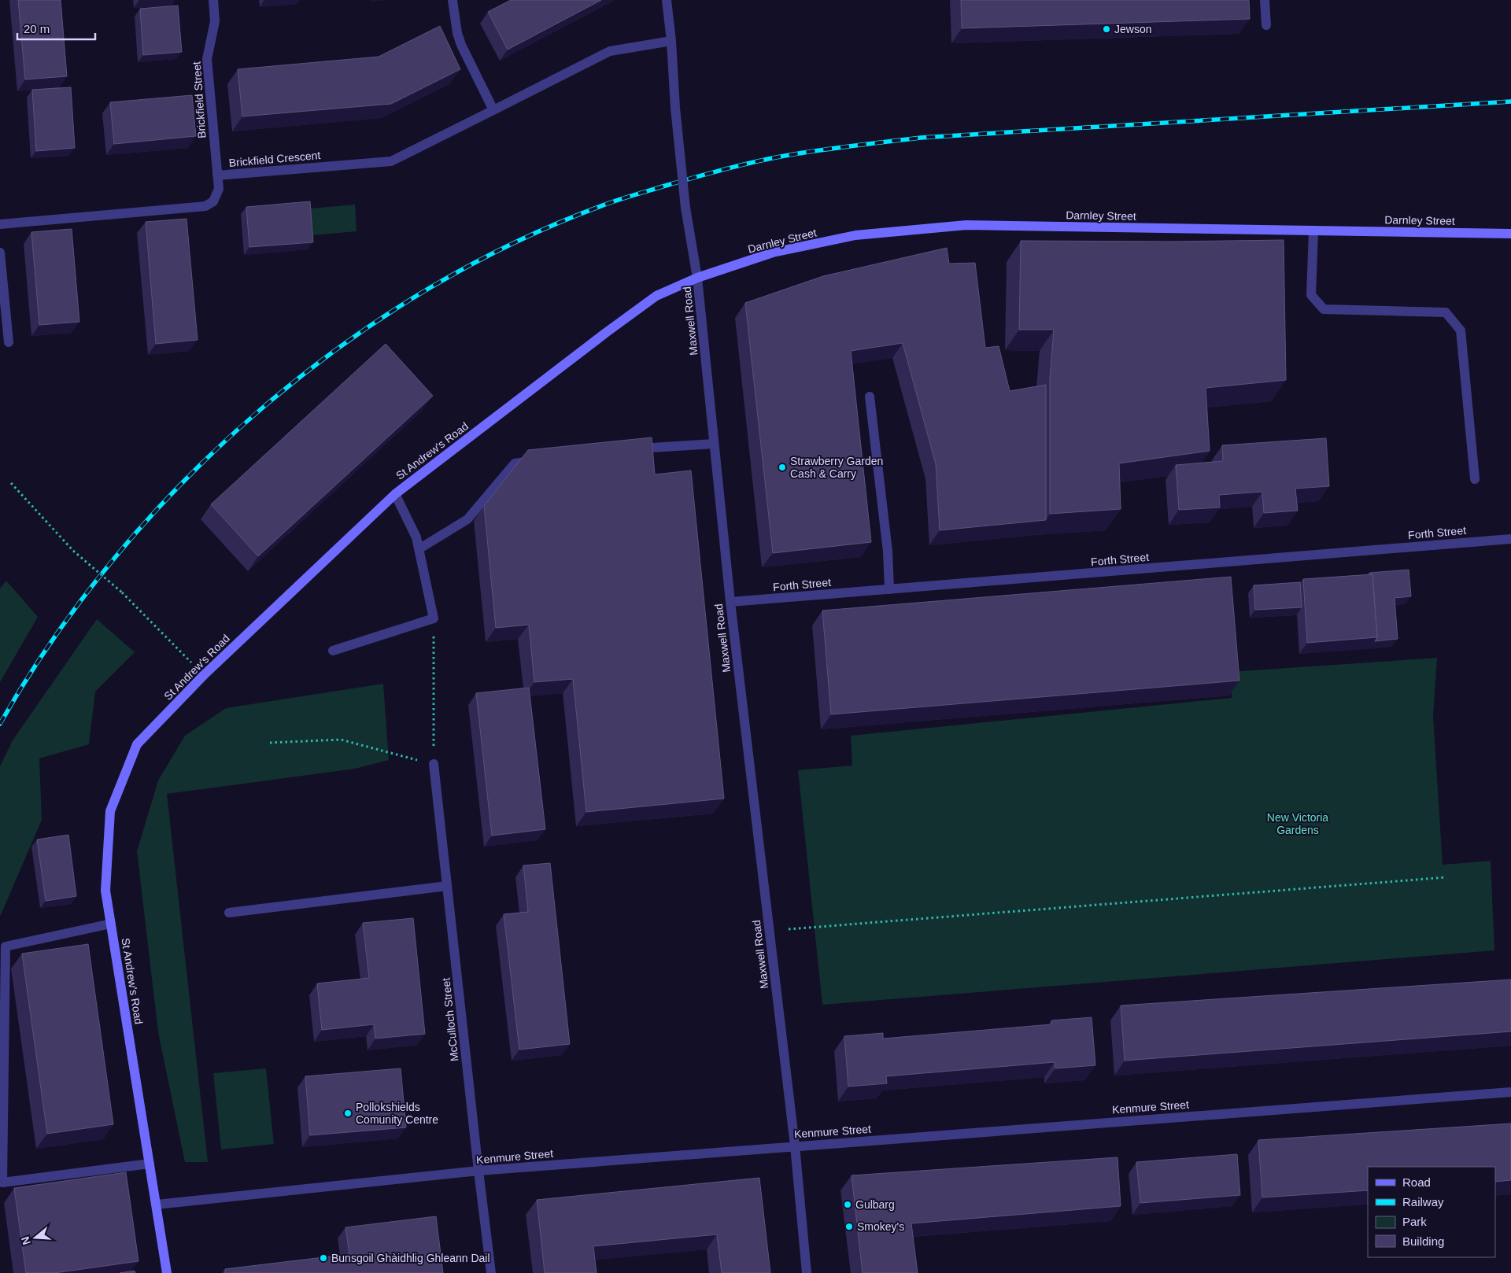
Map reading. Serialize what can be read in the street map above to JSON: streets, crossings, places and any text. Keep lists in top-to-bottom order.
{
  "streets": {
    "street": [
      "Brickfield Street",
      "Brickfield Crescent",
      "Darnley Street",
      "Maxwell Road",
      "St Andrew's Road",
      "Forth Street",
      "McCulloch Street",
      "Kenmure Street"
    ]
  },
  "crossings": [
    ["Brickfield Street", "Brickfield Crescent"],
    ["Brickfield Crescent", "Maxwell Road"],
    ["Darnley Street", "Maxwell Road"],
    ["Darnley Street", "St Andrew's Road"],
    ["Maxwell Road", "St Andrew's Road"],
    ["Maxwell Road", "Forth Street"],
    ["Maxwell Road", "Kenmure Street"],
    ["St Andrew's Road", "Kenmure Street"],
    ["McCulloch Street", "Kenmure Street"]
  ],
  "parks": ["New Victoria Gardens"],
  "places": [
    "Jewson",
    "Strawberry Garden Cash & Carry",
    "Pollokshields Comunity Centre",
    "Gulbarg",
    "Smokey's",
    "Bunsgoil Ghàidhlig Ghleann Dail"
  ],
  "legend": [
    "Road",
    "Railway",
    "Park",
    "Building"
  ],
  "scale_bar": "20 m",
  "north": "left"
}
